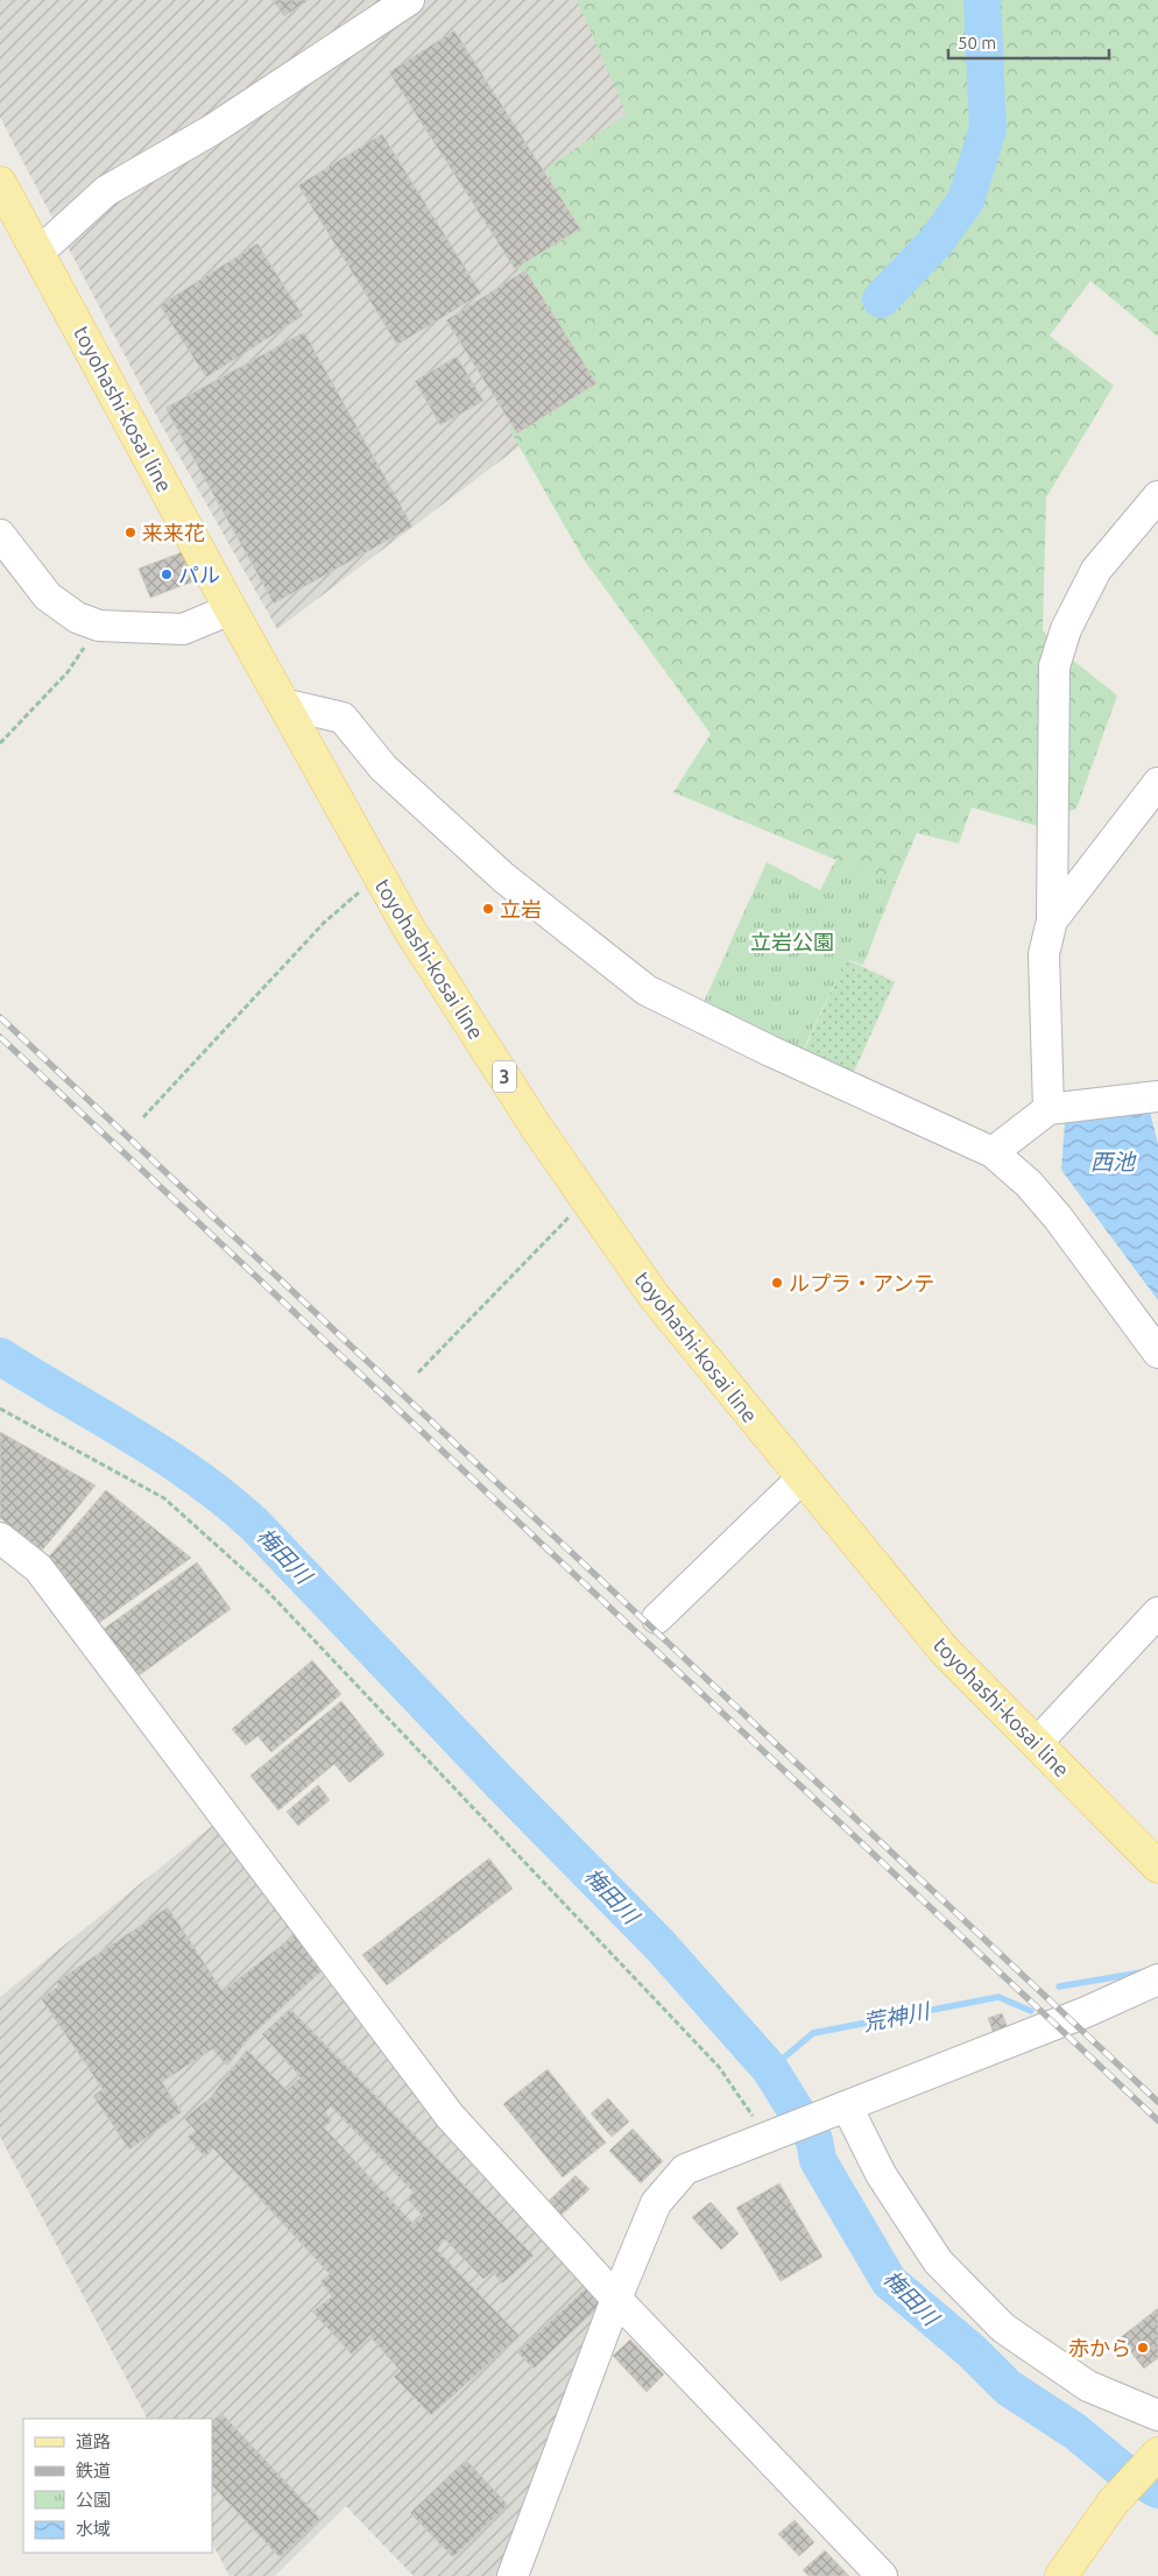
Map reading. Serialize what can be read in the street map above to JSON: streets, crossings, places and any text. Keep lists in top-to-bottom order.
{
  "streets": {
    "main road": ["toyohashi-kosai line", "3"]
  },
  "water": ["西池", "梅田川", "荒神川"],
  "parks": ["立岩公園"],
  "places": [
    "来来花",
    "パル",
    "立岩",
    "ルプラ・アンテ",
    "赤から"
  ],
  "legend": [
    "道路",
    "鉄道",
    "公園",
    "水域"
  ],
  "scale_bar": "50 m"
}
